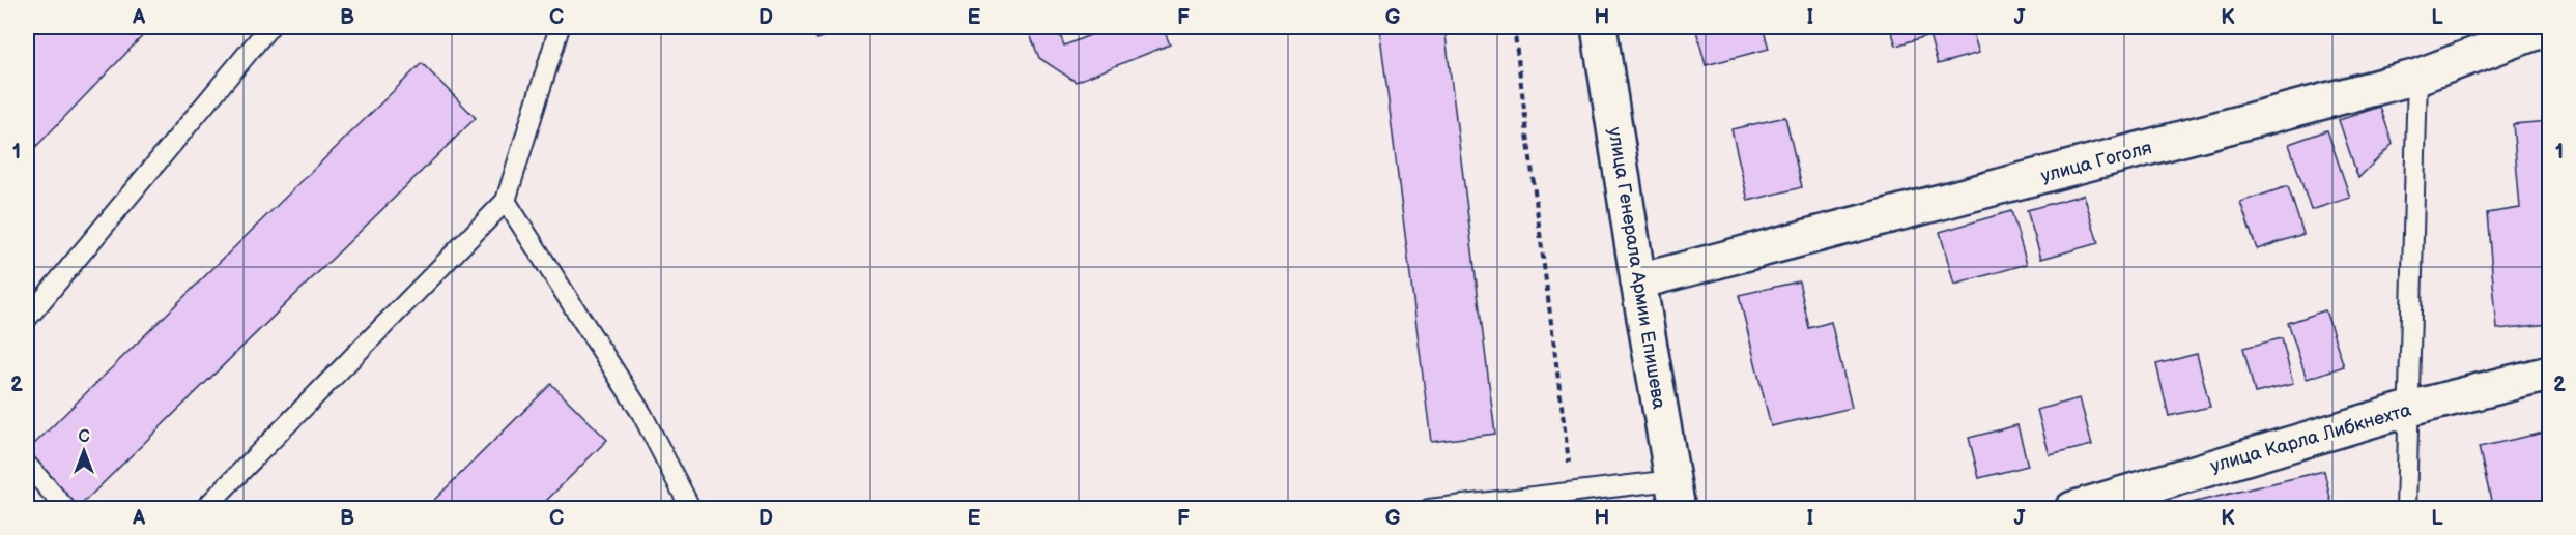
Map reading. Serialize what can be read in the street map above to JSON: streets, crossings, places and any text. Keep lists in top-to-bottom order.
{
  "streets": {
    "street": ["улица Гоголя", "улица Генерала Армии Епишева", "улица Карла Либкнехта"]
  },
  "crossings": [
    ["улица Гоголя", "улица Генерала Армии Епишева"]
  ],
  "north": "top",
  "grid": {
    "columns": [
      "A",
      "B",
      "C",
      "D",
      "E",
      "F",
      "G",
      "H",
      "I",
      "J",
      "K",
      "L"
    ],
    "rows": ["1", "2"]
  }
}
